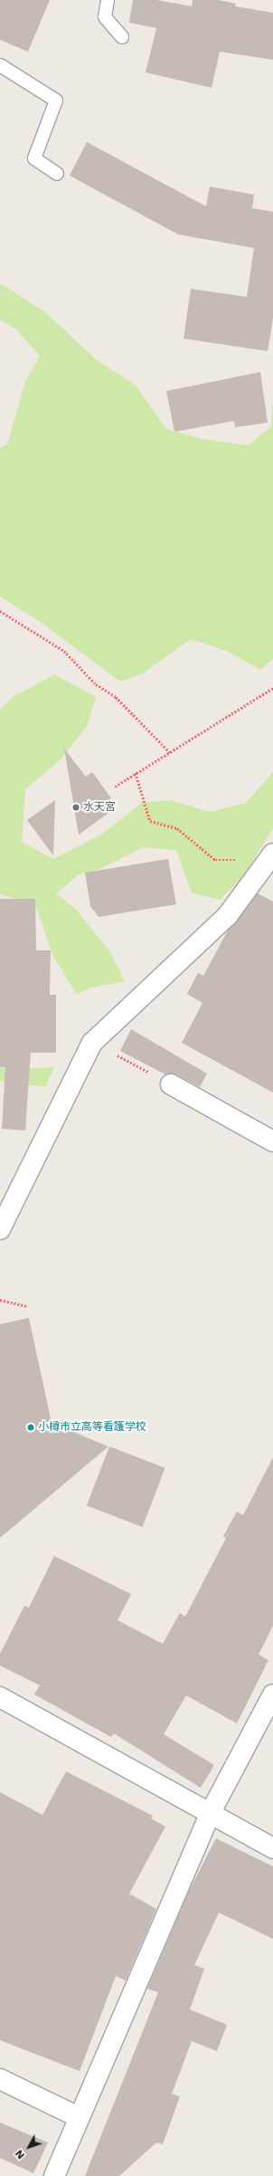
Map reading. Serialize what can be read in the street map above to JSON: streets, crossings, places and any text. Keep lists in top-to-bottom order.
{
  "places": ["水天宮", "小樽市立高等看護学校"],
  "north": "bottom left"
}
